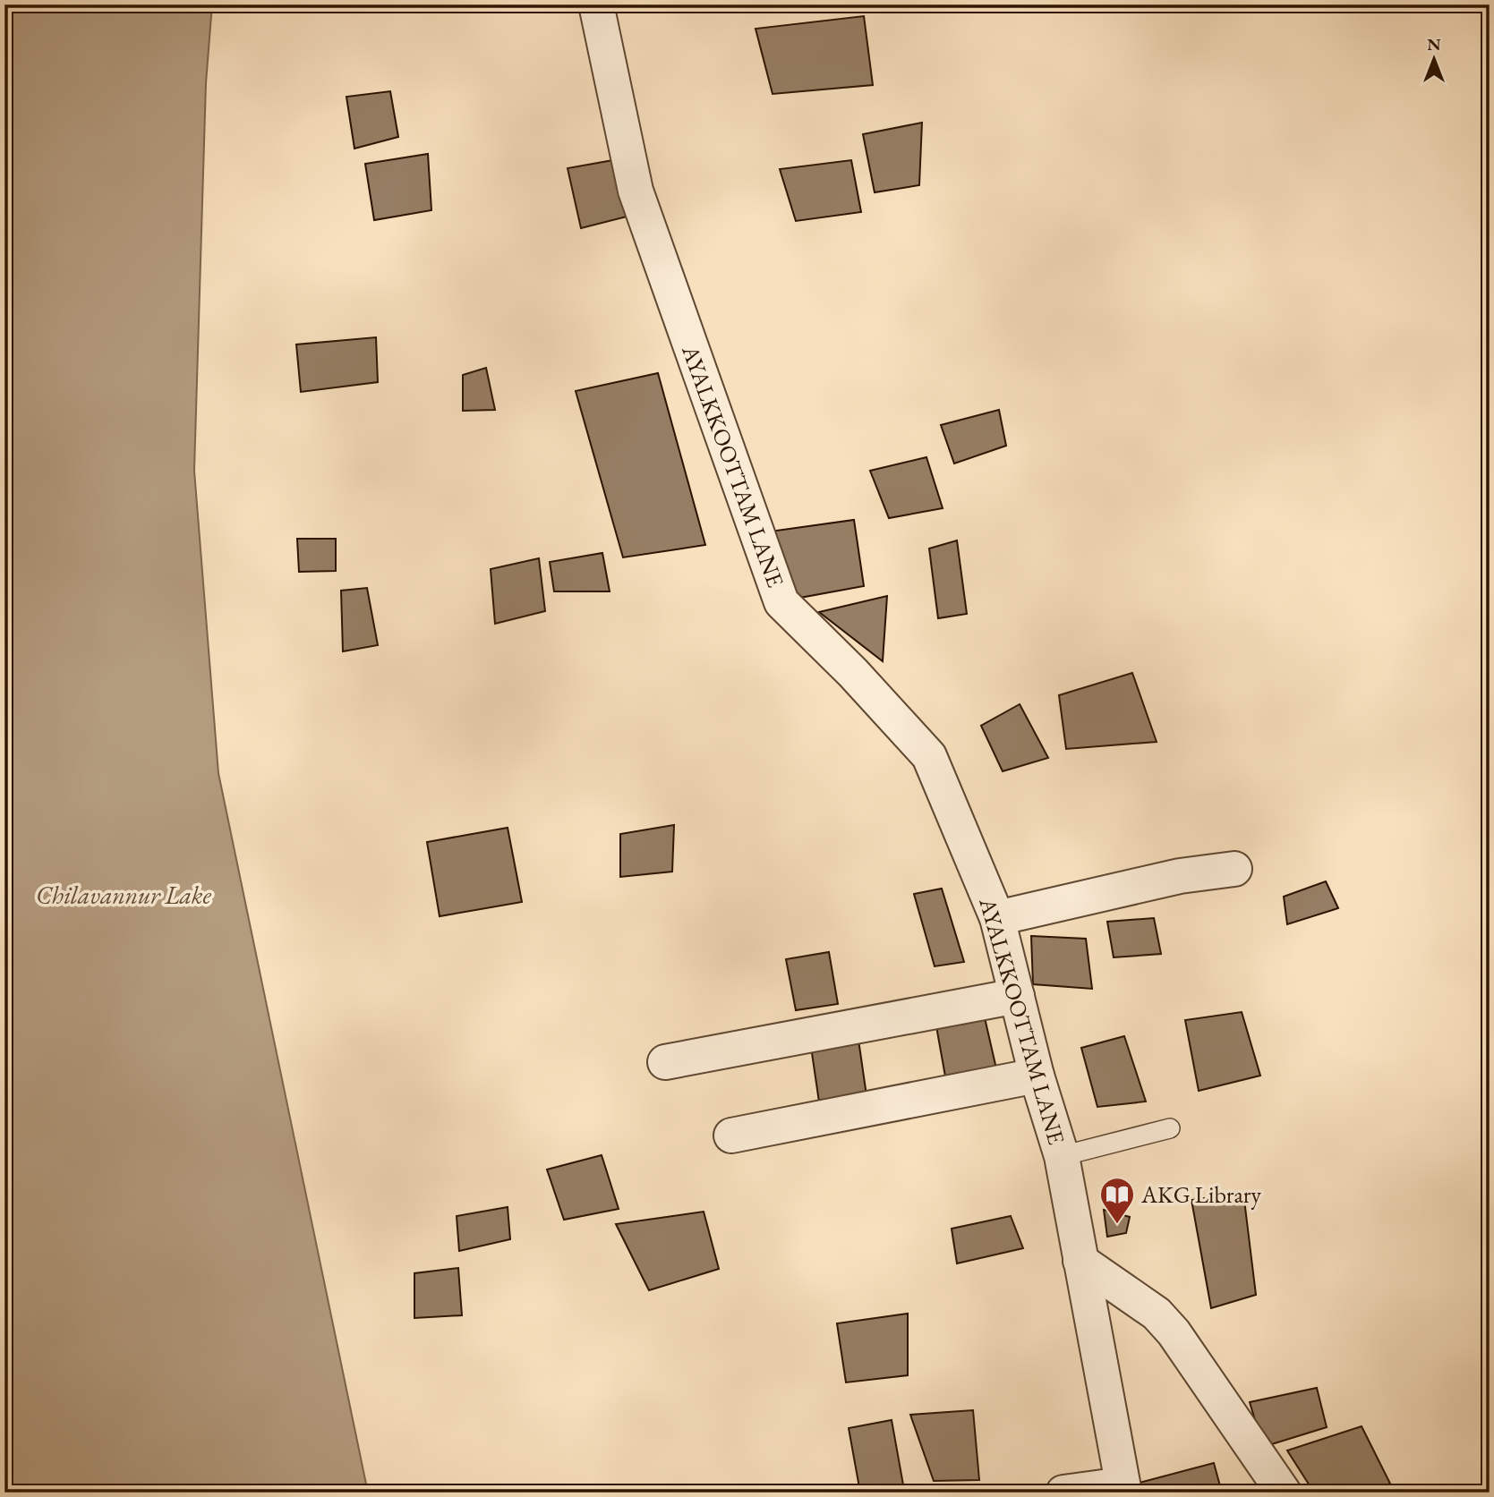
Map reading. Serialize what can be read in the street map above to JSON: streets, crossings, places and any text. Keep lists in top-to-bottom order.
{
  "streets": {
    "street": ["AYALKKOOTTAM LANE"]
  },
  "water": ["Chilavannur Lake"],
  "places": {
    "library": ["AKG Library"]
  },
  "north": "top"
}
